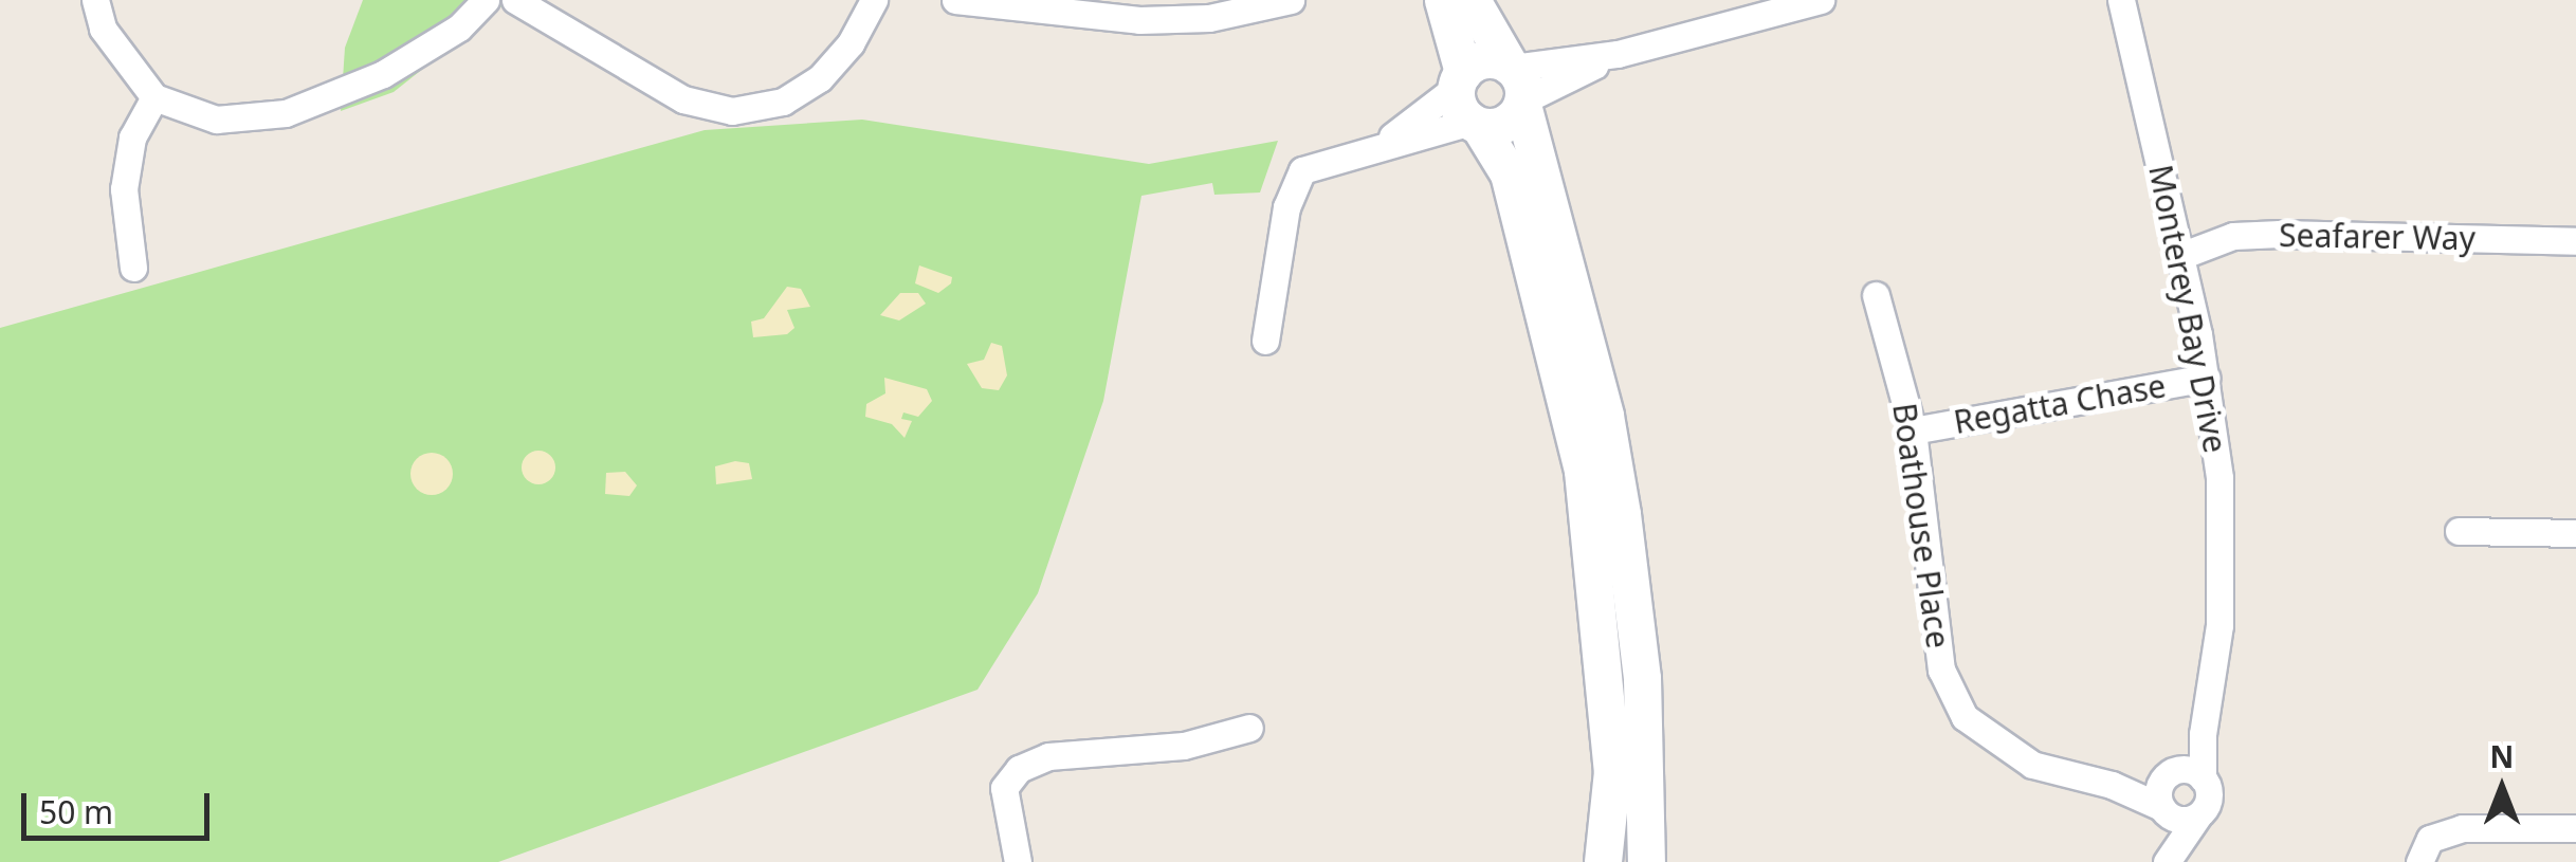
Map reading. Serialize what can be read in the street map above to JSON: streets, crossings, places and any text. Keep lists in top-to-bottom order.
{
  "streets": {
    "street": [
      "Seafarer Way",
      "Monterey Bay Drive",
      "Regatta Chase",
      "Boathouse Place"
    ]
  },
  "crossings": [
    ["Seafarer Way", "Monterey Bay Drive"],
    ["Monterey Bay Drive", "Regatta Chase"],
    ["Monterey Bay Drive", "Boathouse Place"],
    ["Regatta Chase", "Boathouse Place"]
  ],
  "scale_bar": "50 m",
  "north": "top"
}
